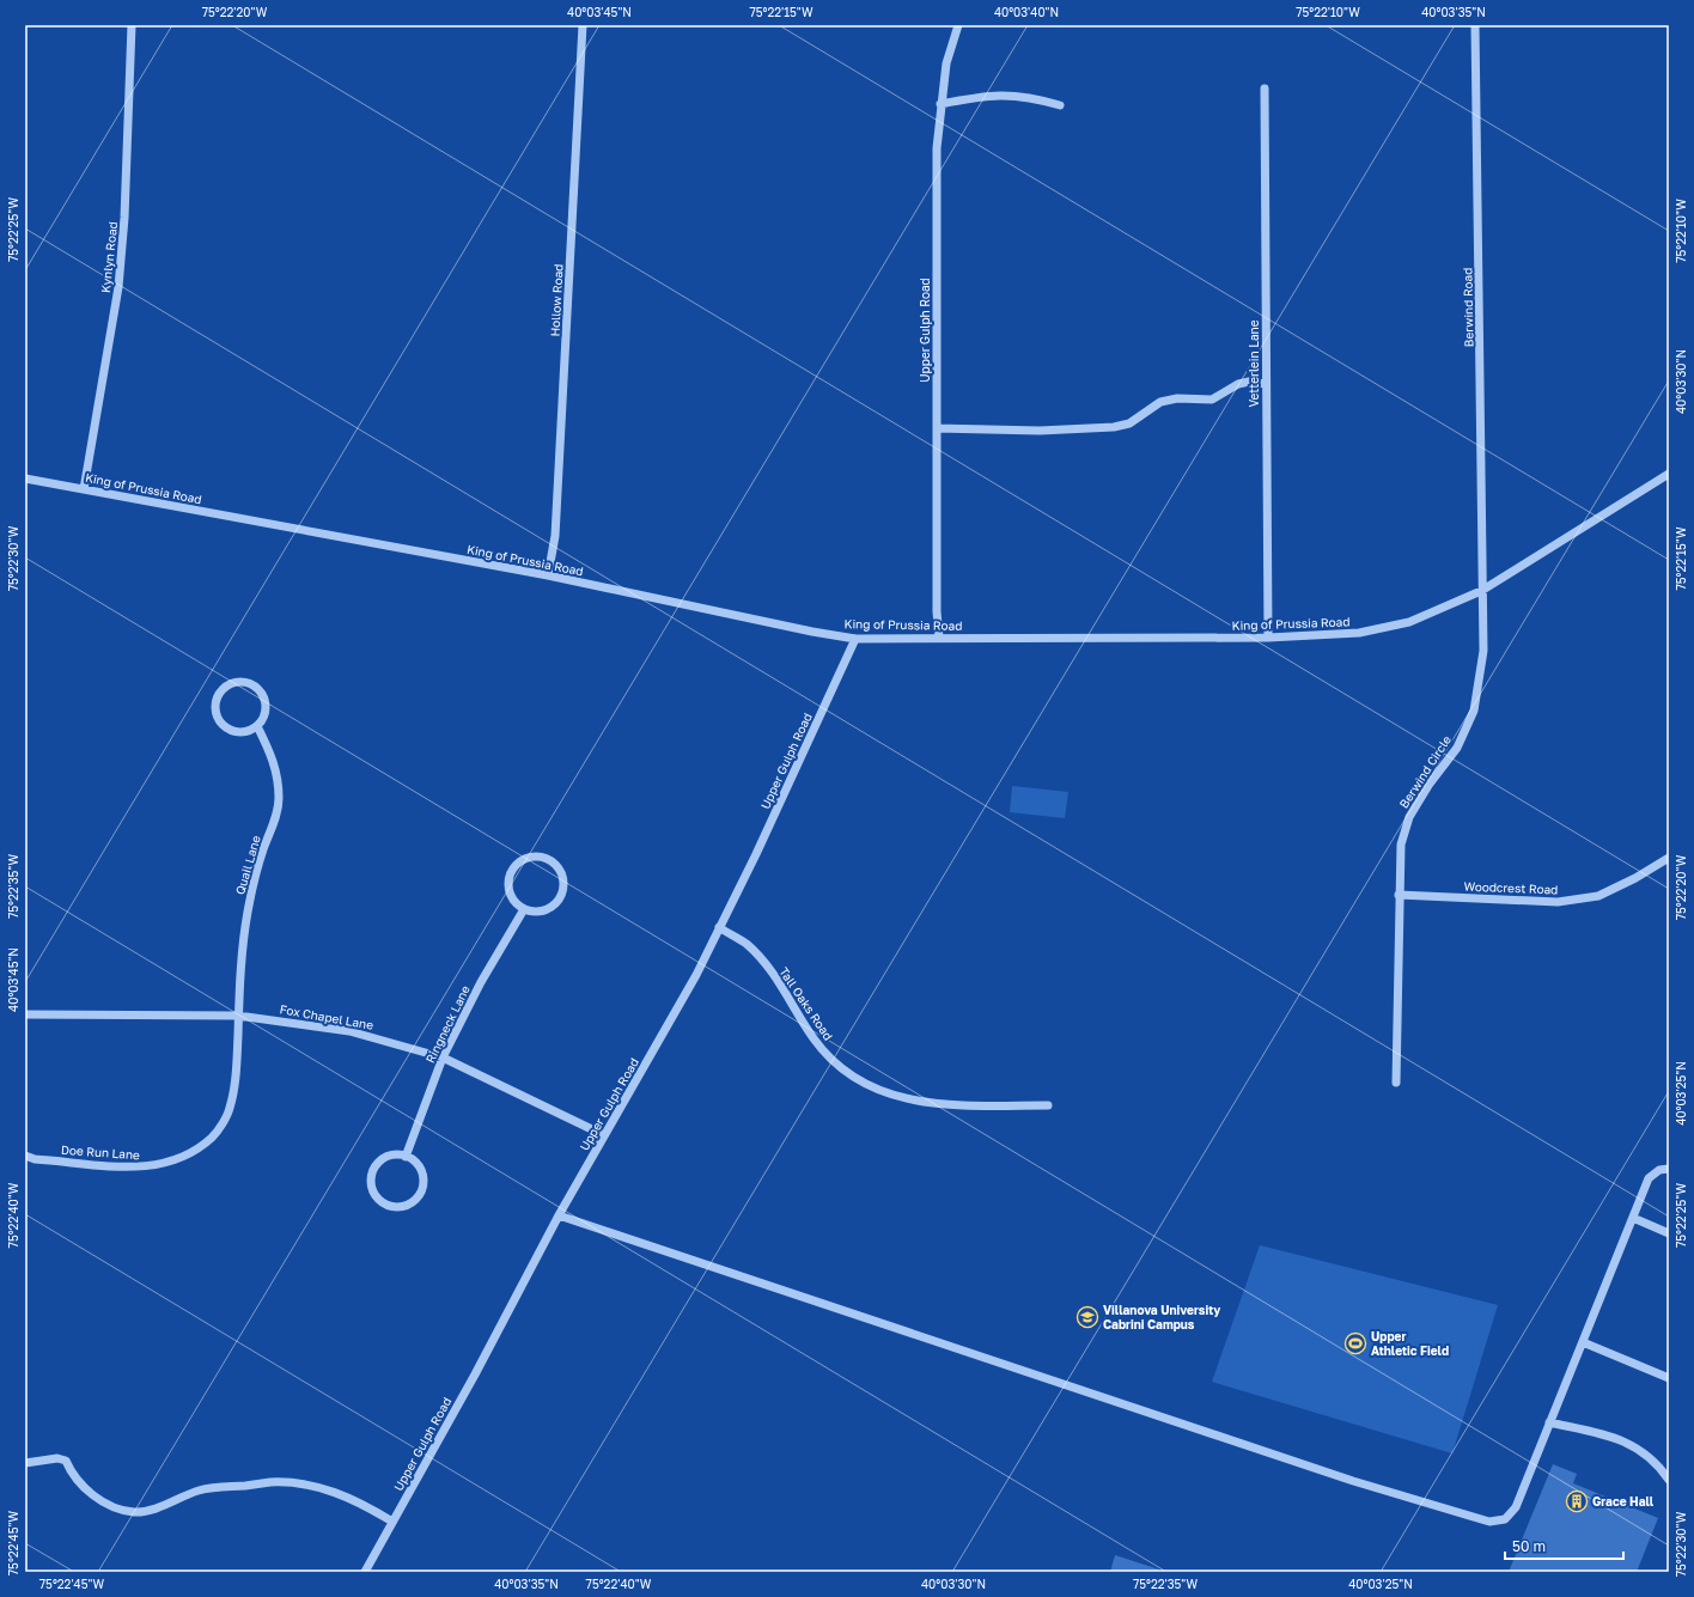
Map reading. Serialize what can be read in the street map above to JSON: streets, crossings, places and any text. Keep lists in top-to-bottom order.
{
  "streets": {
    "street": [
      "Kynlyn Road",
      "Hollow Road",
      "Berwind Road",
      "Upper Gulph Road",
      "Vetterlein Lane",
      "King of Prussia Road",
      "Berwind Circle",
      "Quail Lane",
      "Woodcrest Road",
      "Tall Oaks Road",
      "Fox Chapel Lane",
      "Ringneck Lane",
      "Doe Run Lane"
    ]
  },
  "crossings": [
    ["Kynlyn Road", "King of Prussia Road"],
    ["Hollow Road", "King of Prussia Road"],
    ["Berwind Road", "King of Prussia Road"],
    ["Berwind Road", "Berwind Circle"],
    ["Upper Gulph Road", "King of Prussia Road"],
    ["Upper Gulph Road", "Tall Oaks Road"],
    ["Upper Gulph Road", "Fox Chapel Lane"],
    ["Vetterlein Lane", "King of Prussia Road"],
    ["King of Prussia Road", "Berwind Circle"],
    ["Berwind Circle", "Woodcrest Road"],
    ["Quail Lane", "Fox Chapel Lane"],
    ["Quail Lane", "Doe Run Lane"],
    ["Fox Chapel Lane", "Ringneck Lane"],
    ["Fox Chapel Lane", "Doe Run Lane"]
  ],
  "places": {
    "school or university": ["Villanova University Cabrini Campus"],
    "sports": ["Upper Athletic Field"],
    "building": ["Grace Hall"]
  },
  "scale_bar": "50 m",
  "coordinates": [
    "75°22'20\"W",
    "40°03'45\"N",
    "75°22'15\"W",
    "40°03'40\"N",
    "75°22'10\"W",
    "40°03'35\"N",
    "75°22'25\"W",
    "40°03'30\"N",
    "75°22'30\"W",
    "75°22'35\"W",
    "40°03'25\"N",
    "75°22'40\"W",
    "75°22'45\"W"
  ]
}
